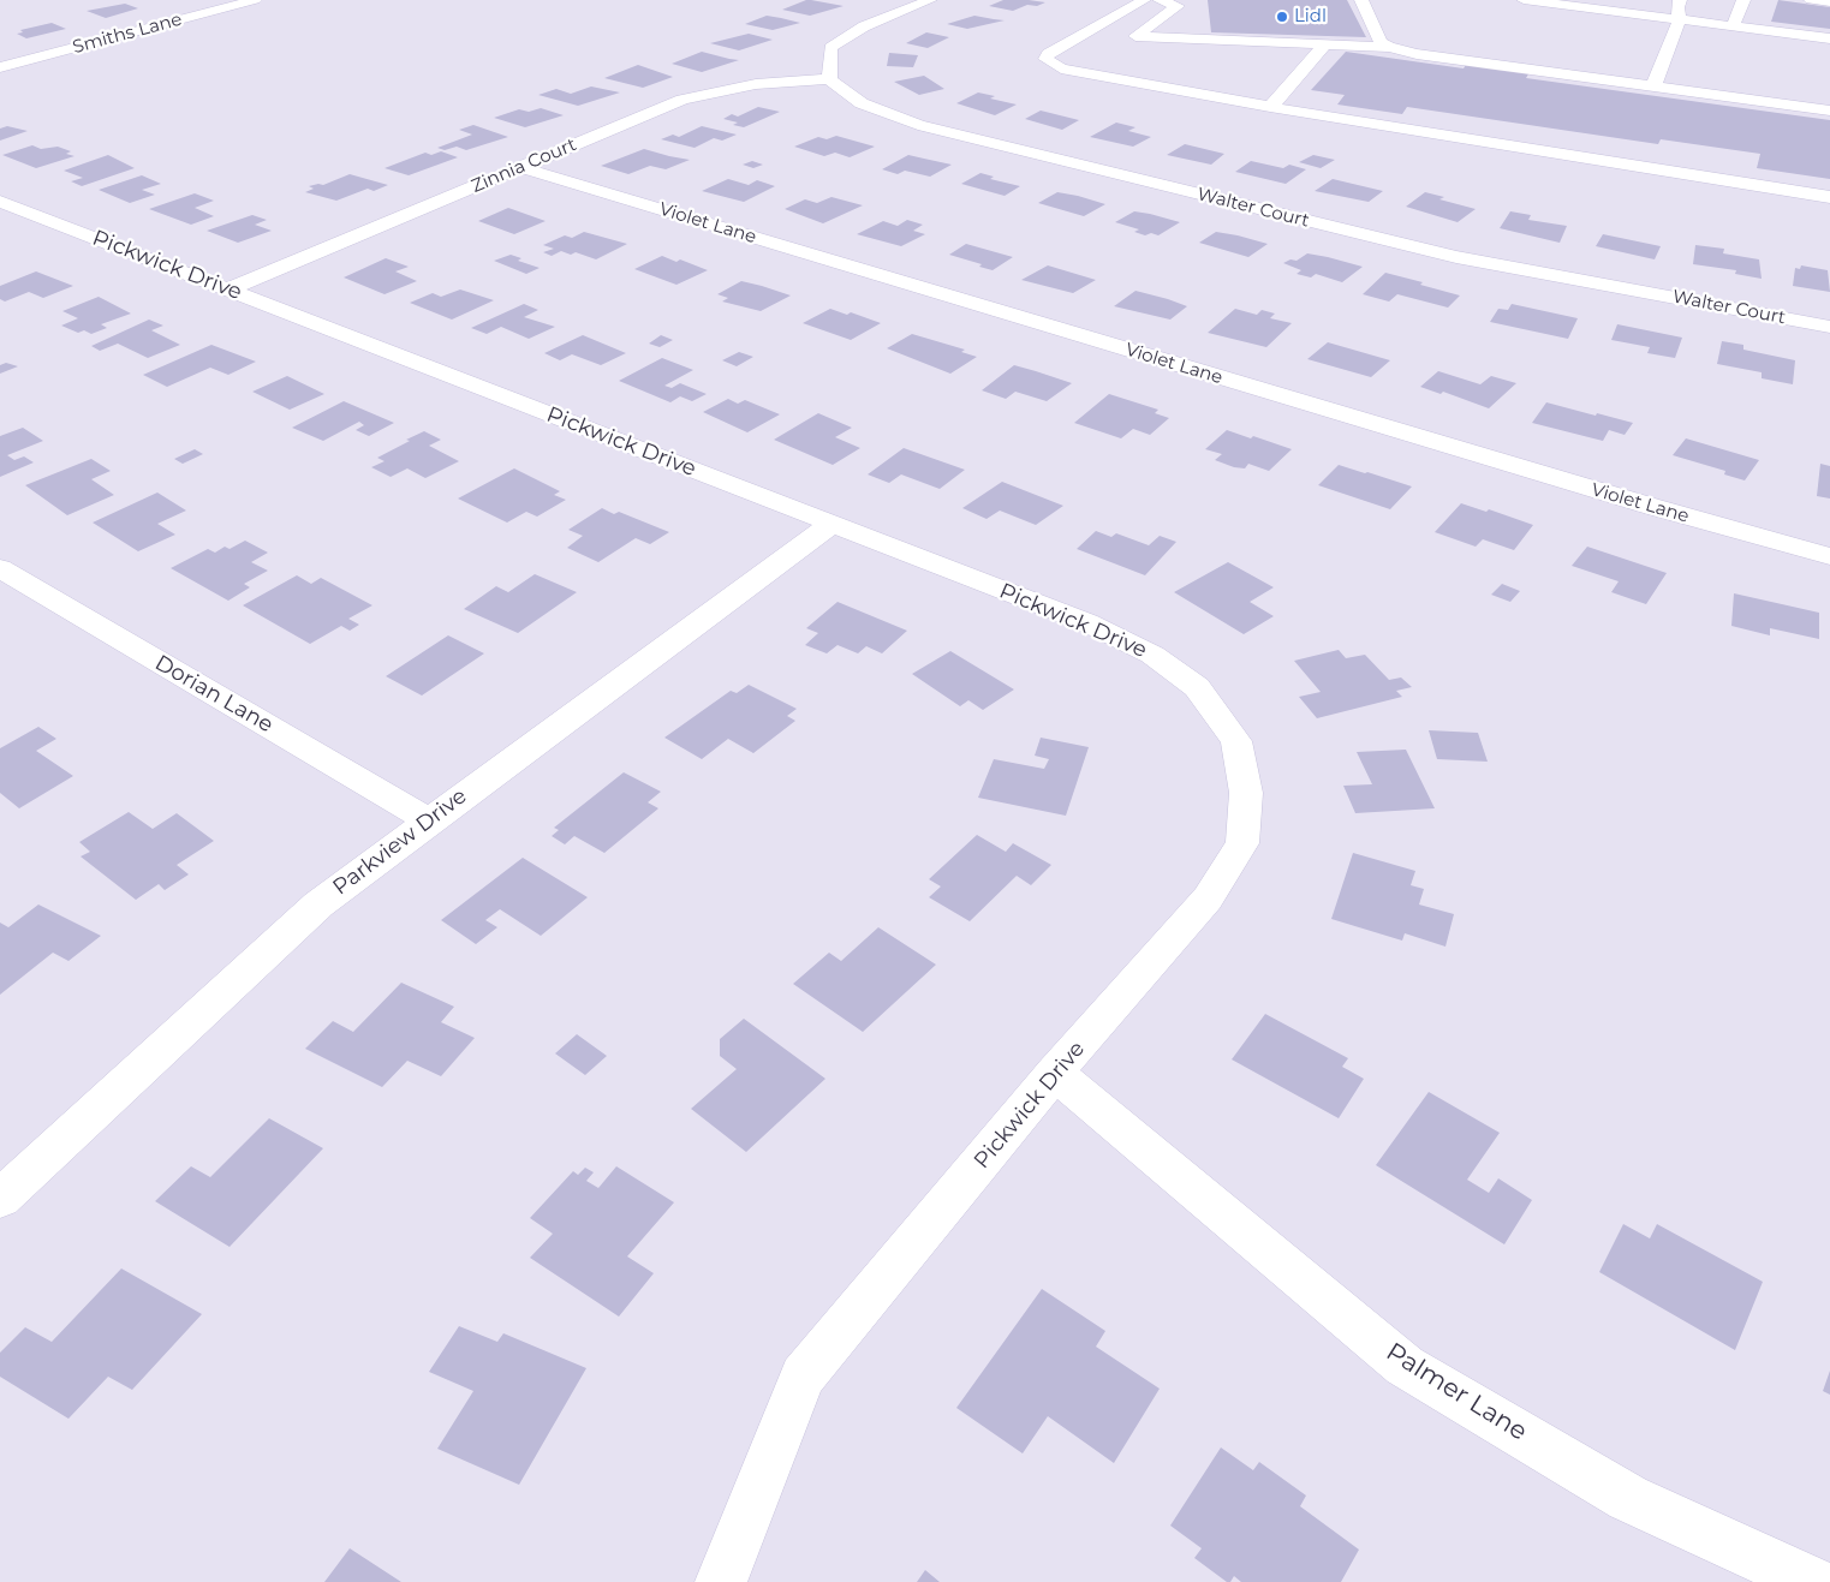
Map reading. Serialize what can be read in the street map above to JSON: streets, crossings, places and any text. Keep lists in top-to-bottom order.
{
  "streets": {
    "street": [
      "Smiths Lane",
      "Zinnia Court",
      "Walter Court",
      "Violet Lane",
      "Pickwick Drive",
      "Dorian Lane",
      "Parkview Drive",
      "Palmer Lane"
    ]
  },
  "crossings": [
    ["Zinnia Court", "Walter Court"],
    ["Zinnia Court", "Violet Lane"],
    ["Zinnia Court", "Pickwick Drive"],
    ["Pickwick Drive", "Parkview Drive"],
    ["Pickwick Drive", "Palmer Lane"],
    ["Dorian Lane", "Parkview Drive"]
  ],
  "places": ["Lidl"]
}
